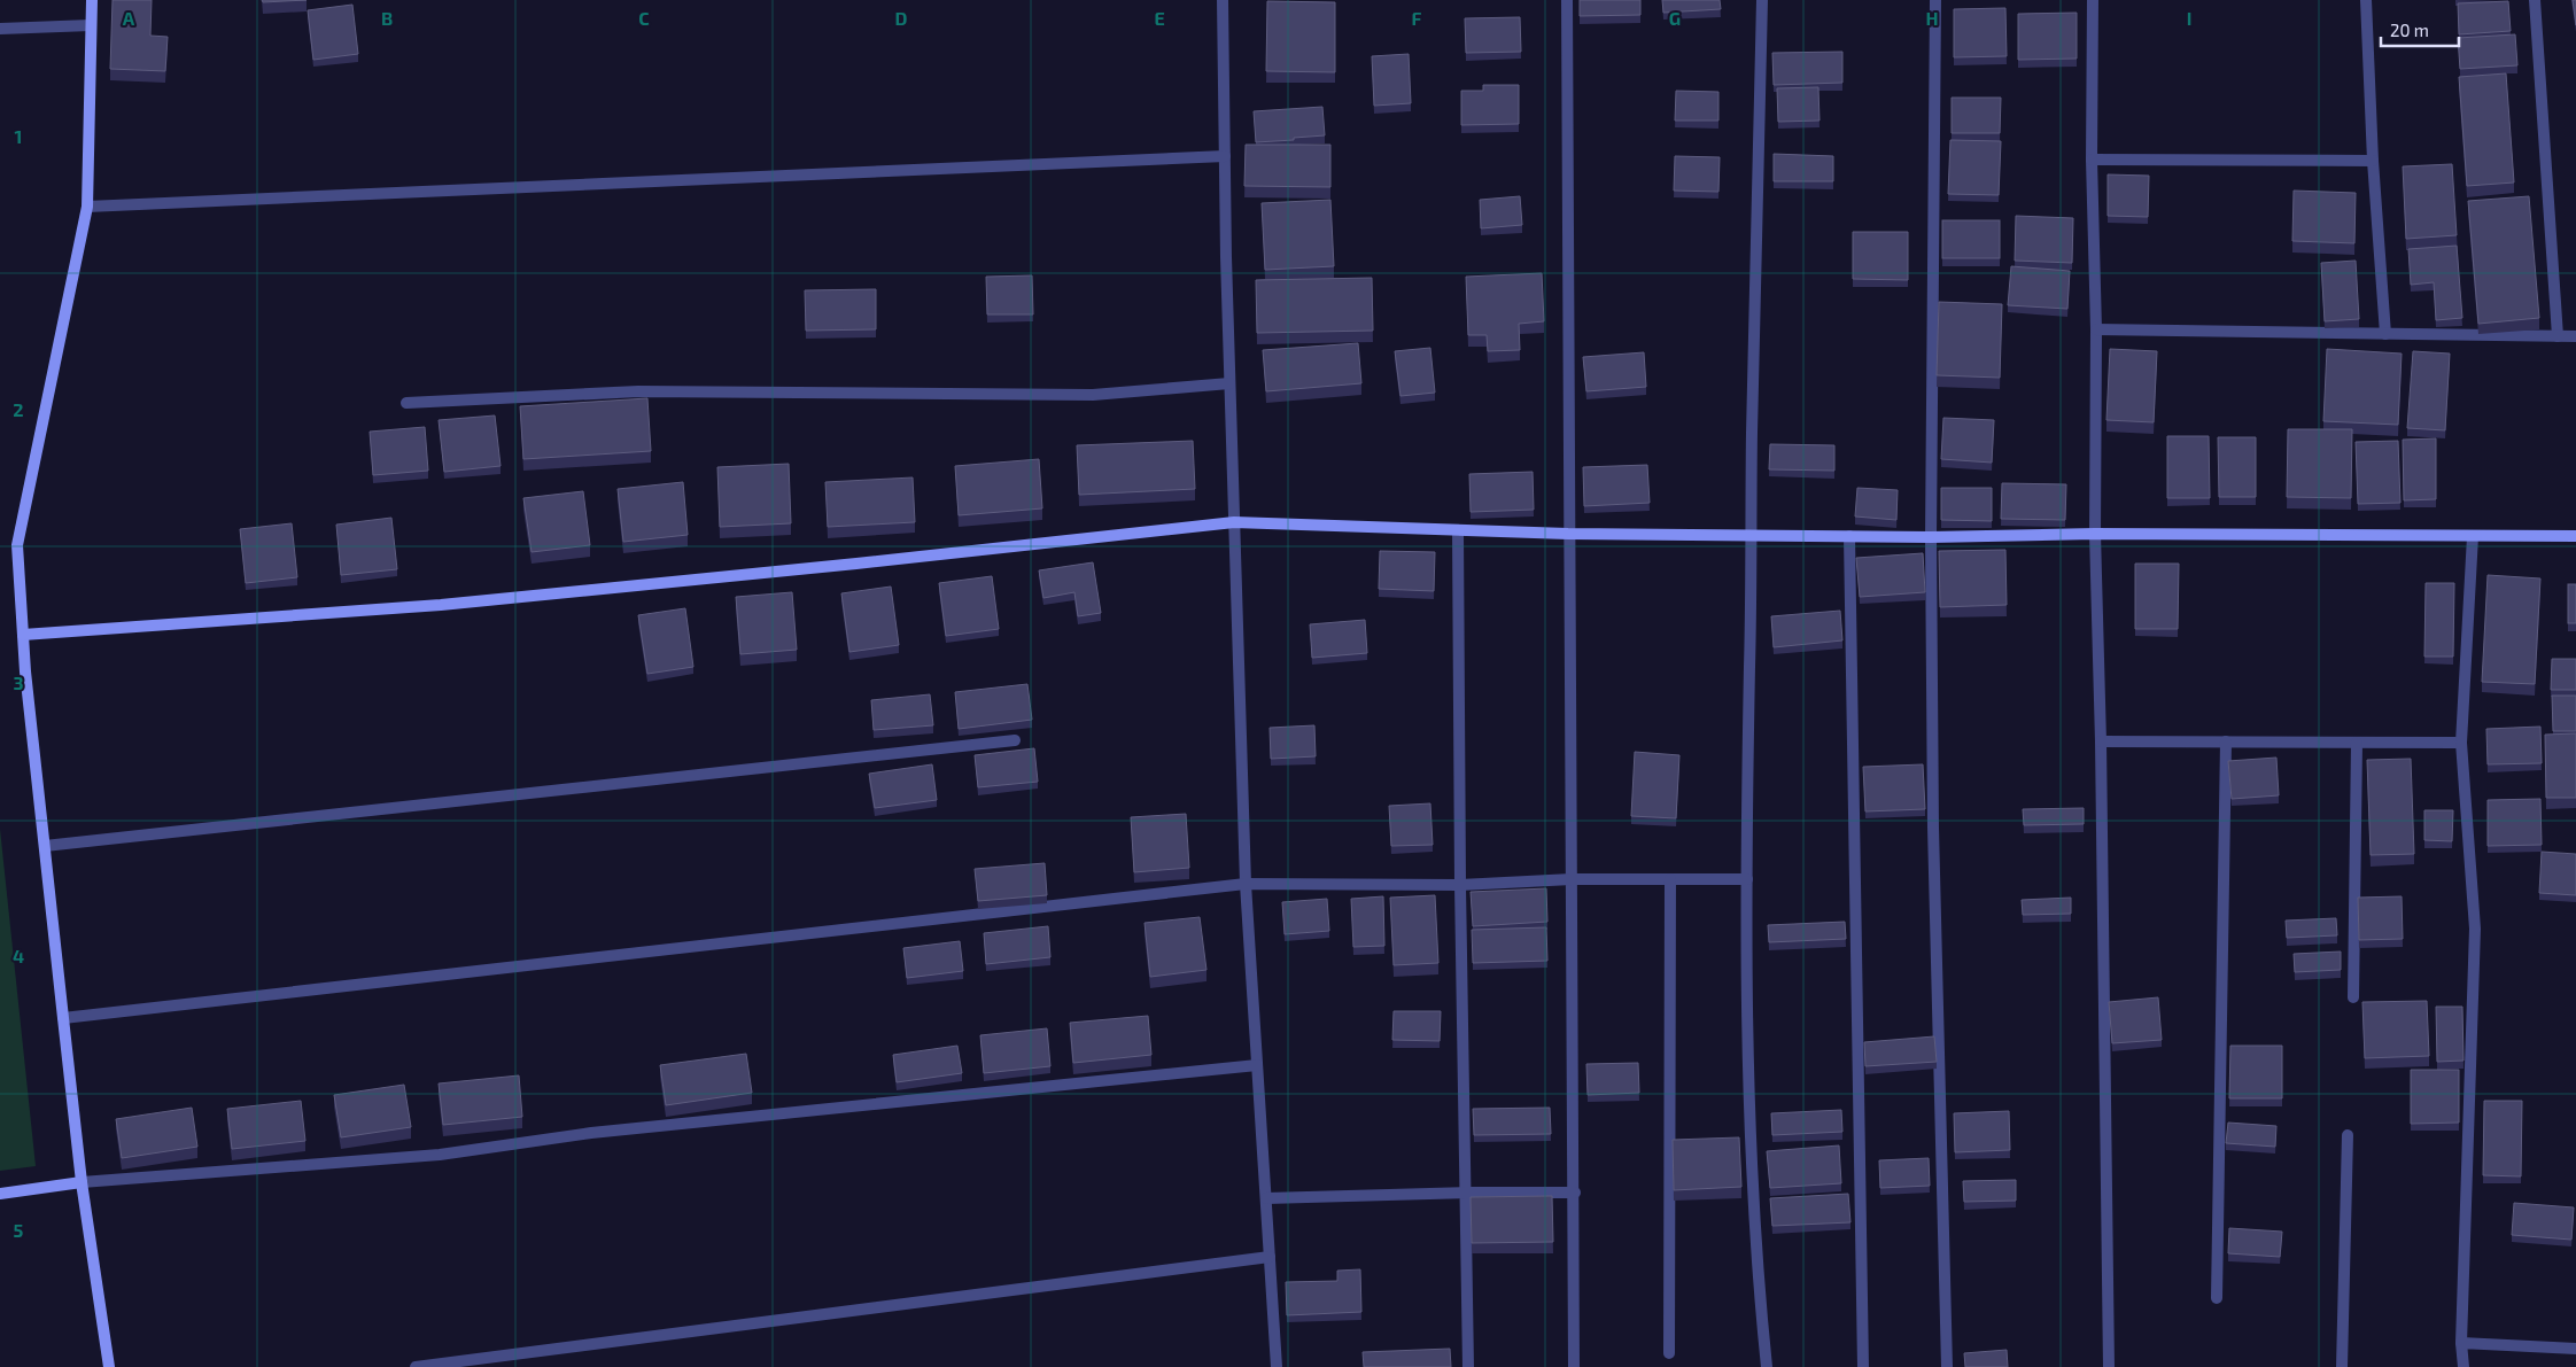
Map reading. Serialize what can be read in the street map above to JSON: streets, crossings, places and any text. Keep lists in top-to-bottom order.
{
  "scale_bar": "20 m",
  "grid": {
    "columns": [
      "A",
      "B",
      "C",
      "D",
      "E",
      "F",
      "G",
      "H",
      "I"
    ],
    "rows": [
      "1",
      "2",
      "3",
      "4",
      "5"
    ]
  }
}
